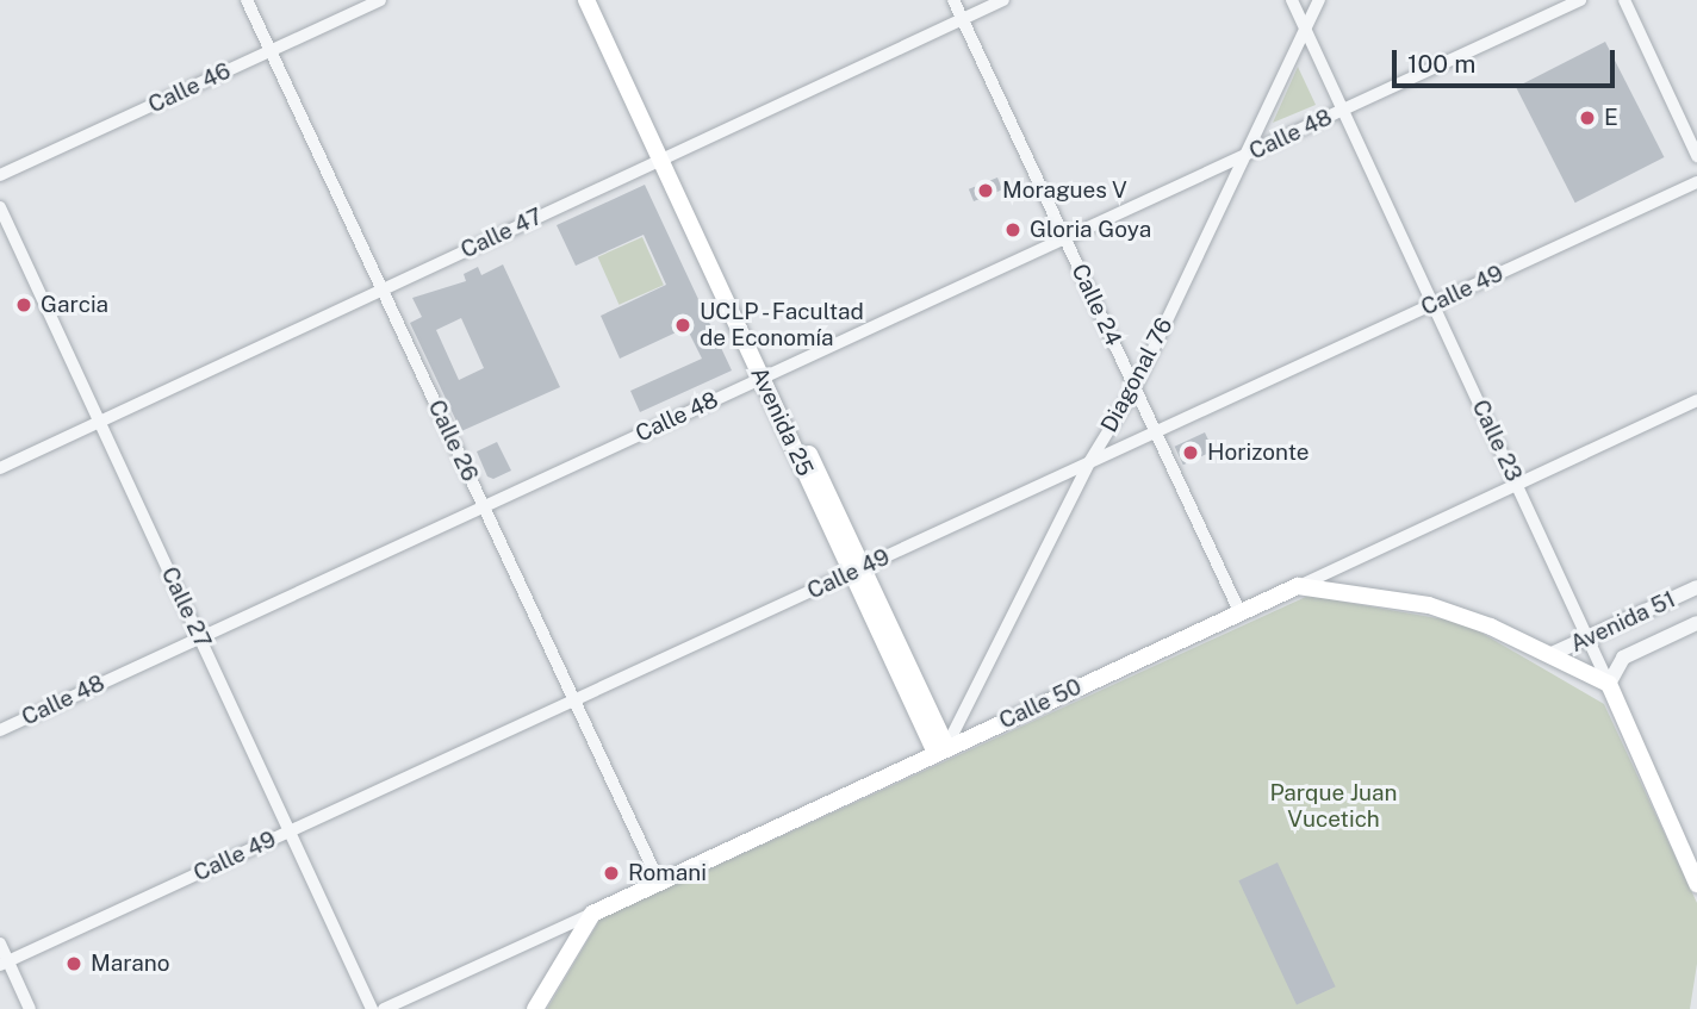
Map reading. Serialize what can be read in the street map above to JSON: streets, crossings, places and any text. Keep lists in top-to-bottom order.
{
  "streets": {
    "main road": ["Avenida 25", "Calle 23", "Calle 50"],
    "street": [
      "Calle 46",
      "Calle 48",
      "Calle 47",
      "Calle 49",
      "Calle 24",
      "Diagonal 76",
      "Calle 26",
      "Calle 27",
      "Avenida 51"
    ]
  },
  "crossings": [
    ["Calle 46", "Calle 26"],
    ["Calle 48", "Calle 24"],
    ["Calle 48", "Diagonal 76"],
    ["Calle 48", "Avenida 25"],
    ["Calle 48", "Calle 26"],
    ["Calle 48", "Calle 23"],
    ["Calle 48", "Calle 27"],
    ["Calle 47", "Calle 24"],
    ["Calle 47", "Avenida 25"],
    ["Calle 47", "Calle 26"],
    ["Calle 47", "Calle 27"],
    ["Calle 49", "Calle 24"],
    ["Calle 49", "Diagonal 76"],
    ["Calle 49", "Avenida 25"],
    ["Calle 49", "Calle 26"],
    ["Calle 49", "Calle 23"],
    ["Calle 49", "Calle 27"],
    ["Calle 24", "Diagonal 76"],
    ["Calle 24", "Calle 50"],
    ["Diagonal 76", "Avenida 25"],
    ["Diagonal 76", "Calle 23"],
    ["Diagonal 76", "Calle 50"],
    ["Avenida 25", "Calle 50"],
    ["Calle 26", "Calle 50"],
    ["Calle 23", "Avenida 51"],
    ["Calle 23", "Calle 50"]
  ],
  "parks": ["Parque Juan Vucetich"],
  "places": [
    "E",
    "Moragues V",
    "Gloria Goya",
    "Garcia",
    "UCLP - Facultad de Economía",
    "Horizonte",
    "Romani",
    "Marano"
  ],
  "scale_bar": "100 m"
}
